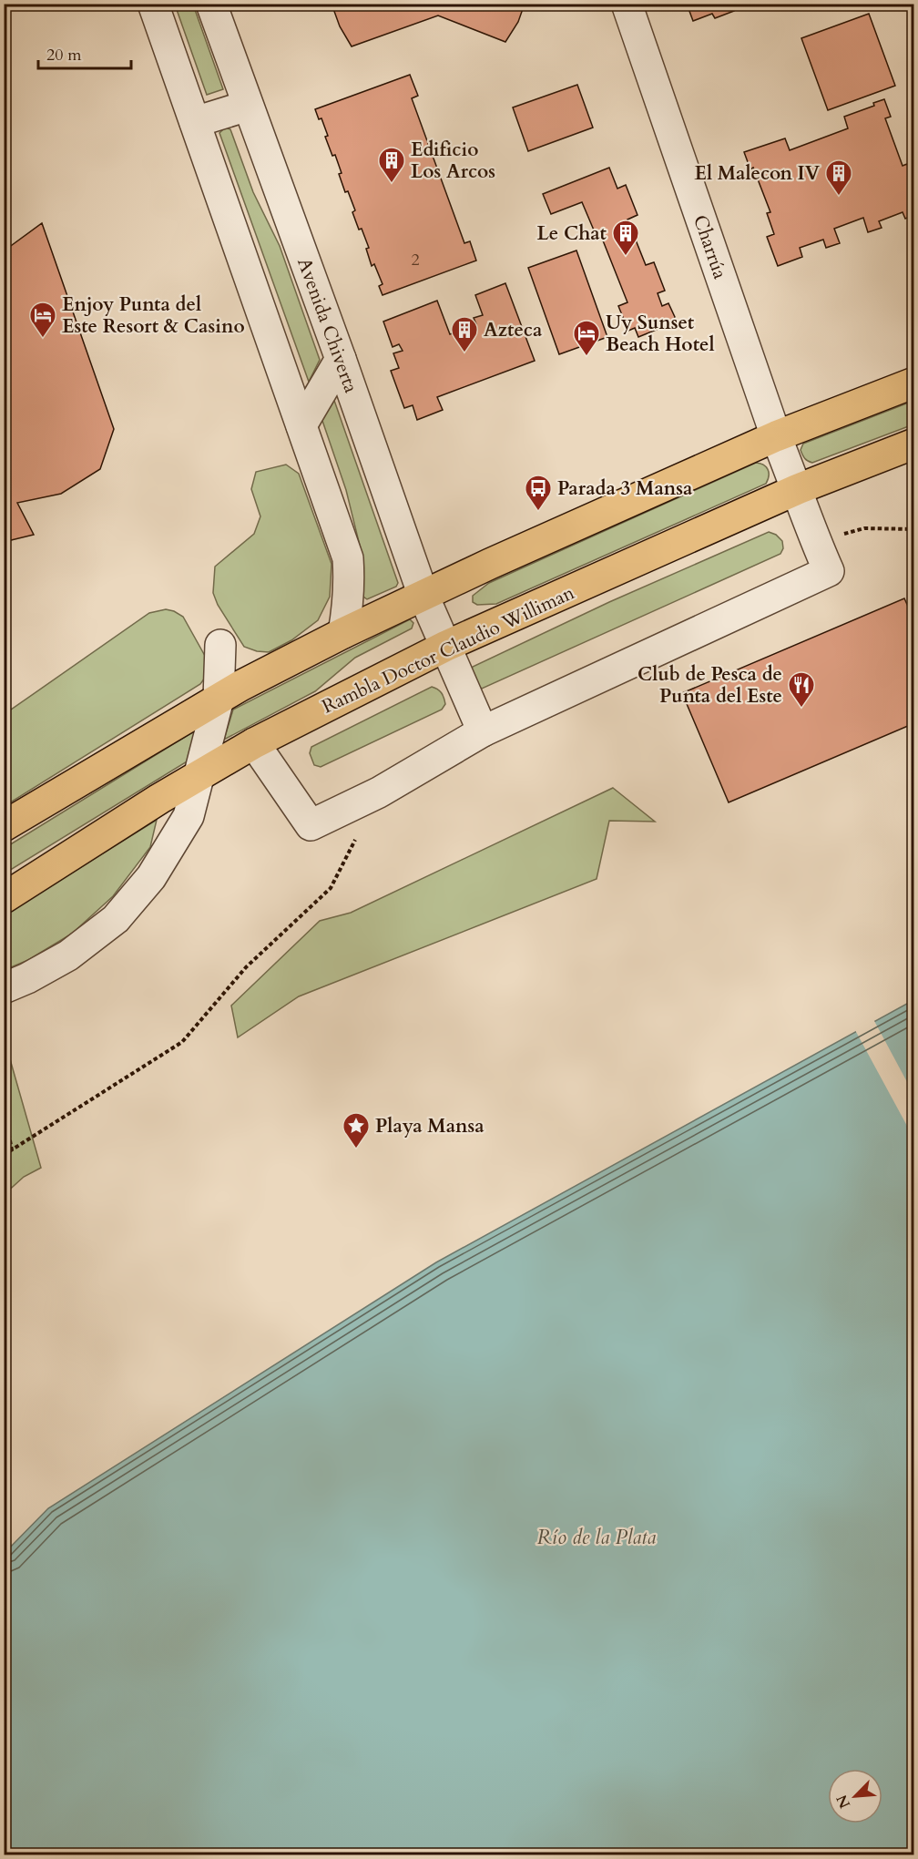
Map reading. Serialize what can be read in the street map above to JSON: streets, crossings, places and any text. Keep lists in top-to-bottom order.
{
  "streets": {
    "main road": ["Rambla Doctor Claudio Williman"],
    "street": ["Charrúa", "Avenida Chiverta"]
  },
  "crossings": [
    ["Charrúa", "Avenida Chiverta"],
    ["Charrúa", "Rambla Doctor Claudio Williman"],
    ["Avenida Chiverta", "Rambla Doctor Claudio Williman"]
  ],
  "water": ["Río de la Plata"],
  "places": {
    "building": [
      "Edificio Los Arcos",
      "El Malecon IV",
      "Le Chat",
      "Azteca"
    ],
    "hotel": ["Enjoy Punta del Este Resort & Casino", "Uy Sunset Beach Hotel"],
    "bus stop": ["Parada 3 Mansa"],
    "restaurant": ["Club de Pesca de Punta del Este"],
    "place": ["Playa Mansa"]
  },
  "house_numbers": ["2"],
  "scale_bar": "20 m",
  "north": "bottom left"
}
